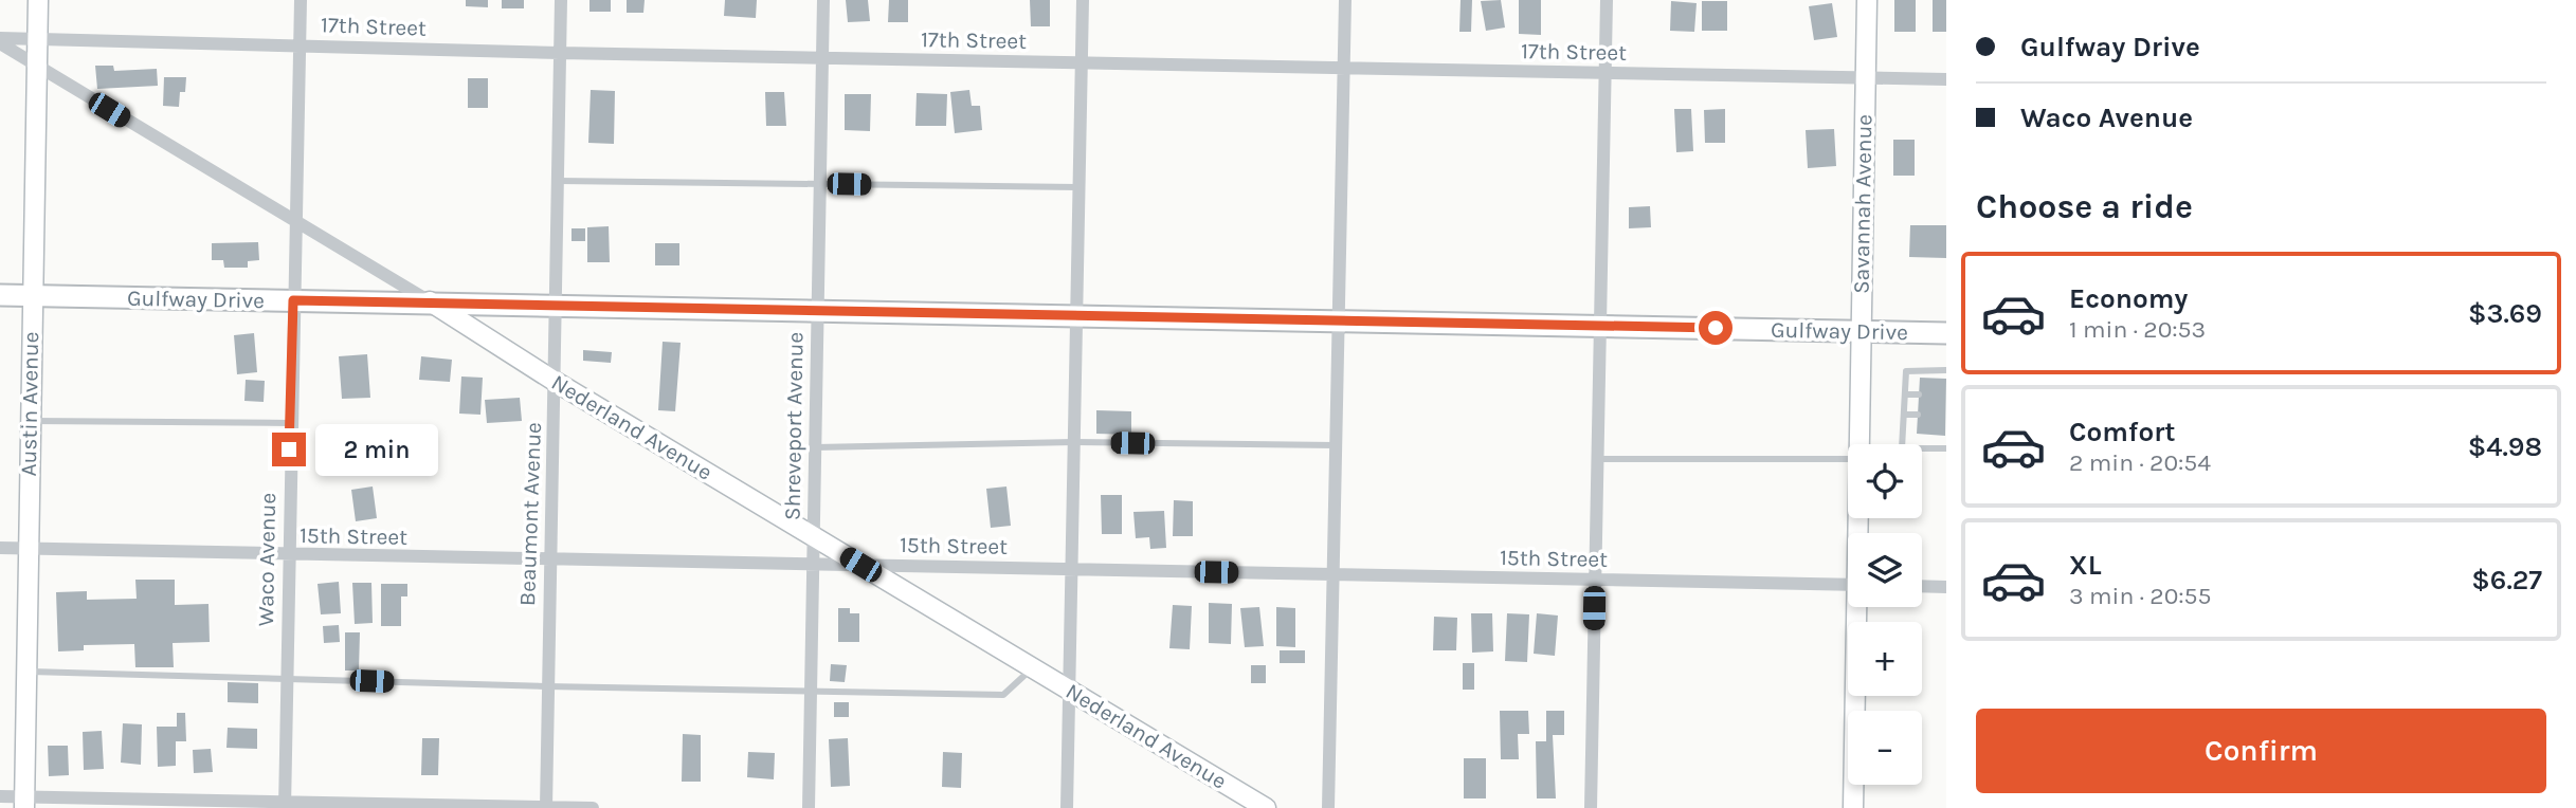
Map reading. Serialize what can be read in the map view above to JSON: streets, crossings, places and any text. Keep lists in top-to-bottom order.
{
  "streets": {
    "main road": ["Gulfway Drive"],
    "street": [
      "17th Street",
      "Savannah Avenue",
      "Austin Avenue",
      "Shreveport Avenue",
      "Nederland Avenue",
      "Beaumont Avenue",
      "15th Street",
      "Waco Avenue"
    ]
  },
  "crossings": [
    ["17th Street", "Savannah Avenue"],
    ["17th Street", "Austin Avenue"],
    ["17th Street", "Shreveport Avenue"],
    ["17th Street", "Nederland Avenue"],
    ["17th Street", "Beaumont Avenue"],
    ["17th Street", "Waco Avenue"],
    ["Savannah Avenue", "Gulfway Drive"],
    ["Gulfway Drive", "Austin Avenue"],
    ["Gulfway Drive", "Shreveport Avenue"],
    ["Gulfway Drive", "Nederland Avenue"],
    ["Gulfway Drive", "Beaumont Avenue"],
    ["Gulfway Drive", "Waco Avenue"],
    ["Austin Avenue", "Nederland Avenue"],
    ["Austin Avenue", "15th Street"],
    ["Shreveport Avenue", "Nederland Avenue"],
    ["Shreveport Avenue", "15th Street"],
    ["Nederland Avenue", "Beaumont Avenue"],
    ["Nederland Avenue", "15th Street"],
    ["Nederland Avenue", "Waco Avenue"],
    ["Beaumont Avenue", "15th Street"],
    ["15th Street", "Waco Avenue"]
  ],
  "page": {
    "banner": ["Gulfway Drive", "Waco Avenue"],
    "heading": "Choose a ride",
    "list": [
      {
        "name": "Economy",
        "note": "1 min · 20:53",
        "value": "$3.69"
      },
      {
        "name": "Comfort",
        "note": "2 min · 20:54",
        "value": "$4.98"
      },
      {
        "name": "XL",
        "note": "3 min · 20:55",
        "value": "$6.27"
      }
    ],
    "bubble": "2 min",
    "map_buttons": ["+", "−"],
    "buttons": "Confirm"
  }
}
